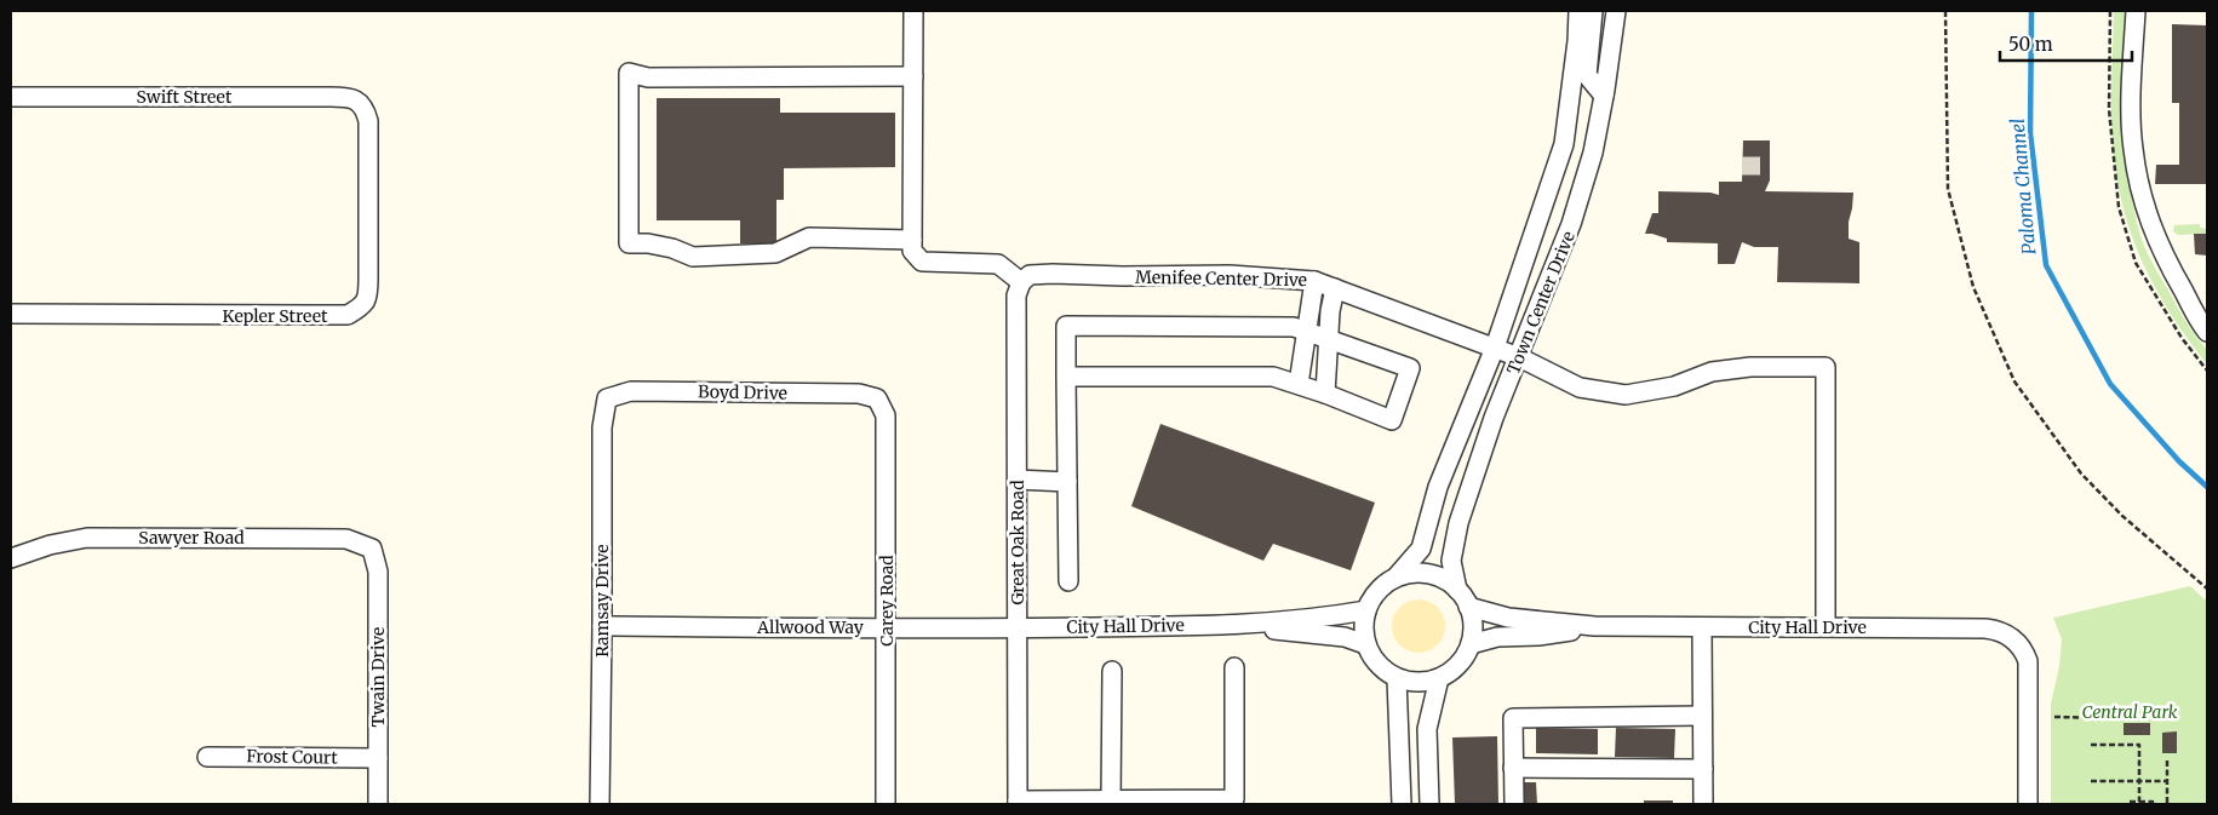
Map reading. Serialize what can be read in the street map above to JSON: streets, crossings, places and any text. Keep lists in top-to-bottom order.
{
  "streets": {
    "street": [
      "Swift Street",
      "Menifee Center Drive",
      "Town Center Drive",
      "Kepler Street",
      "Boyd Drive",
      "Sawyer Road",
      "Great Oak Road",
      "Ramsay Drive",
      "Carey Road",
      "City Hall Drive",
      "Allwood Way",
      "Twain Drive",
      "Frost Court"
    ]
  },
  "crossings": [
    ["Swift Street", "Kepler Street"],
    ["Menifee Center Drive", "Town Center Drive"],
    ["Menifee Center Drive", "Great Oak Road"],
    ["Menifee Center Drive", "City Hall Drive"],
    ["Town Center Drive", "City Hall Drive"],
    ["Boyd Drive", "Ramsay Drive"],
    ["Boyd Drive", "Carey Road"],
    ["Sawyer Road", "Twain Drive"],
    ["Great Oak Road", "City Hall Drive"],
    ["Great Oak Road", "Allwood Way"],
    ["Ramsay Drive", "Allwood Way"],
    ["Carey Road", "Allwood Way"],
    ["City Hall Drive", "Allwood Way"],
    ["Twain Drive", "Frost Court"]
  ],
  "water": ["Paloma Channel"],
  "parks": ["Central Park"],
  "scale_bar": "50 m"
}
